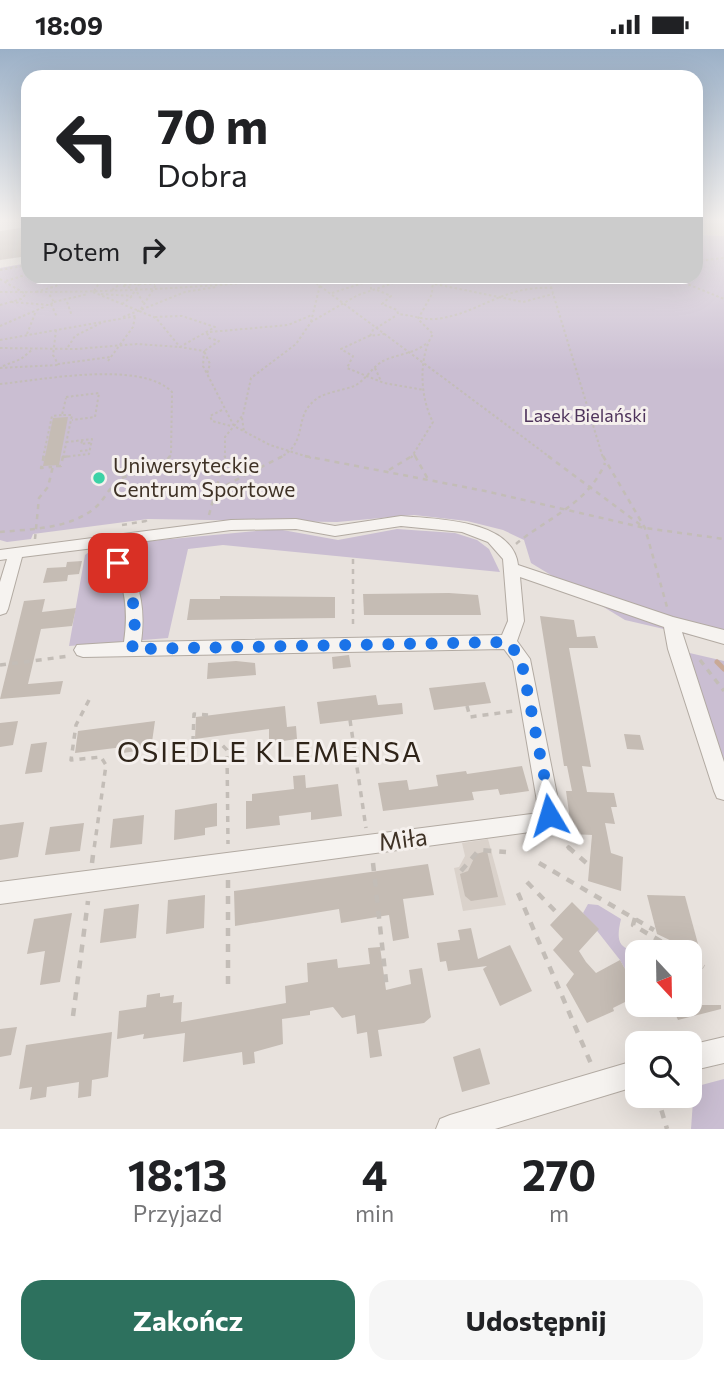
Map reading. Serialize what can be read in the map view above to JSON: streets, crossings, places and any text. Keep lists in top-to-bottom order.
{
  "streets": {
    "street": ["Miła"]
  },
  "districts": ["OSIEDLE KLEMENSA"],
  "parks": ["Lasek Bielański"],
  "places": ["Uniwersyteckie Centrum Sportowe"],
  "north": "bottom",
  "page": {
    "status": "18:09",
    "turn": ["70 m", "Dobra"],
    "then": "Potem",
    "eta": [
      "18:13",
      "Przyjazd",
      "4",
      "min",
      "270",
      "m"
    ],
    "buttons": ["Zakończ", "Udostępnij"]
  }
}
